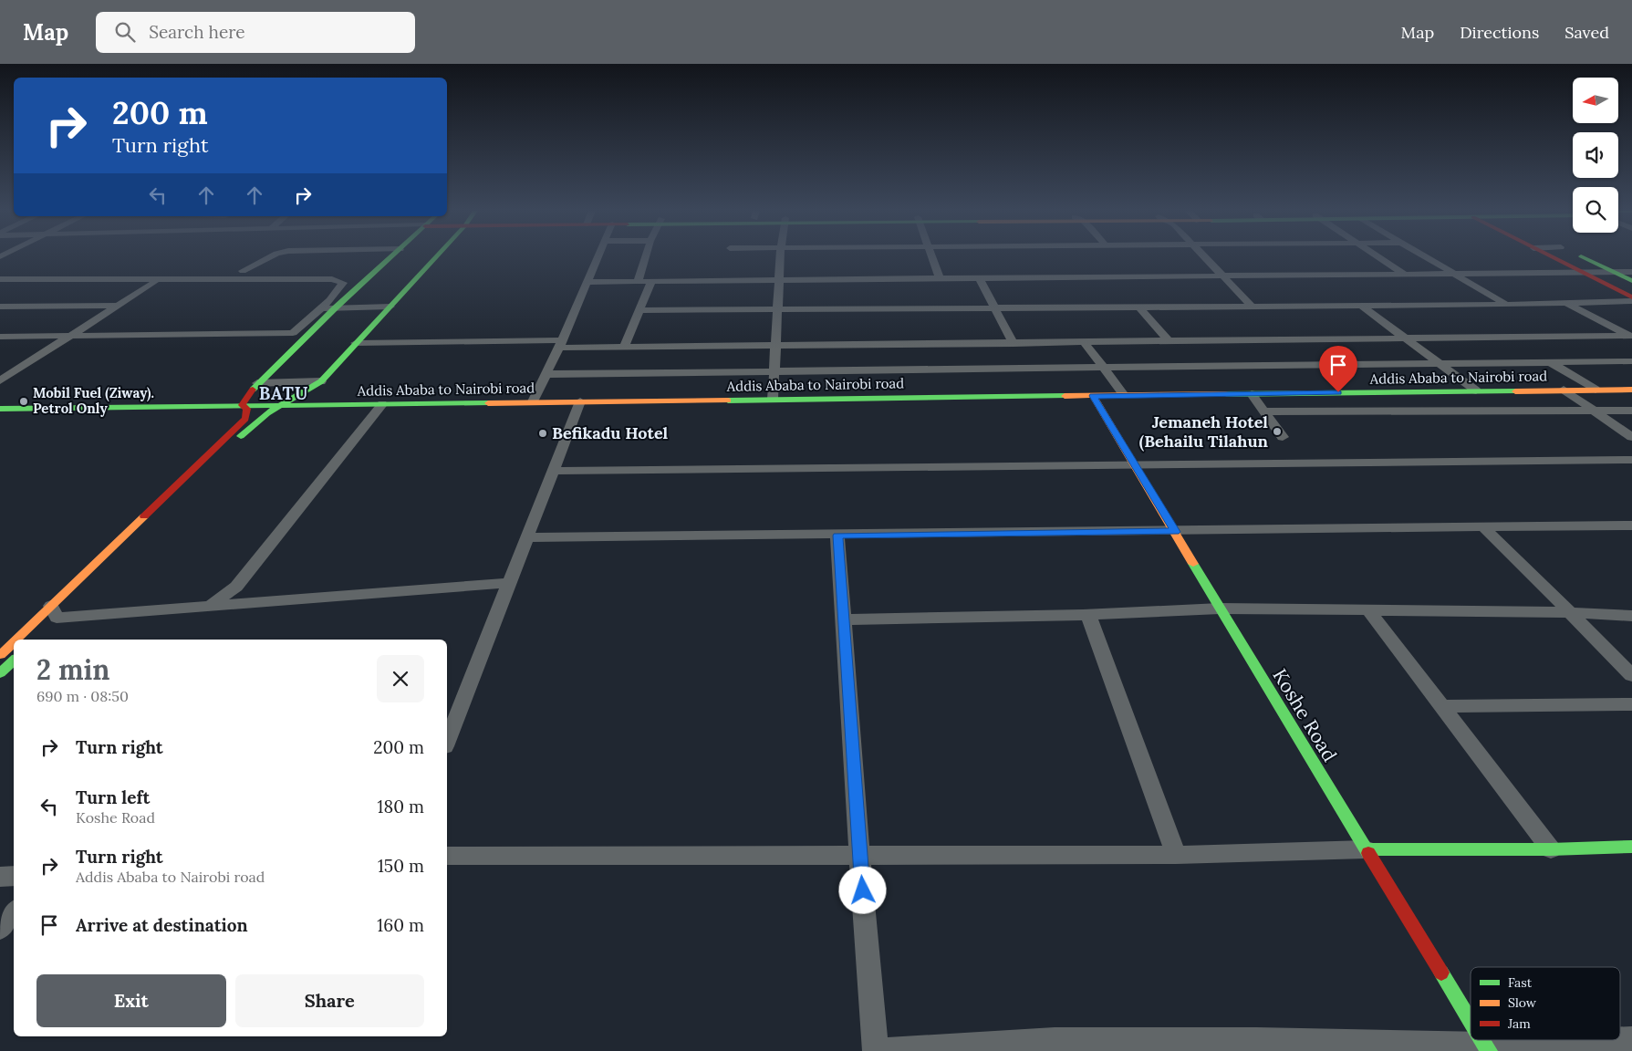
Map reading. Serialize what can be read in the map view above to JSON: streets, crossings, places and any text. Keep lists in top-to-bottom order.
{
  "streets": {
    "main road": ["Addis Ababa to Nairobi road", "Koshe Road"]
  },
  "crossings": [
    ["Addis Ababa to Nairobi road", "Koshe Road"]
  ],
  "districts": ["BATU"],
  "places": ["Mobil Fuel (Ziway). Petrol Only", "Jemaneh Hotel (Behailu Tilahun", "Befikadu Hotel"],
  "legend": ["Fast", "Slow", "Jam"],
  "north": "left",
  "page": {
    "header": "Map",
    "search": "Search here",
    "nav": ["Map", "Directions", "Saved"],
    "turn": ["200 m", "Turn right"],
    "heading": ["2 min", "690 m · 08:50"],
    "list": [
      {
        "name": "Turn right",
        "value": "200 m"
      },
      {
        "name": "Turn left",
        "note": "Koshe Road",
        "value": "180 m"
      },
      {
        "name": "Turn right",
        "note": "Addis Ababa to Nairobi road",
        "value": "150 m"
      },
      {
        "name": "Arrive at destination",
        "value": "160 m"
      }
    ],
    "buttons": ["Exit", "Share"]
  }
}
